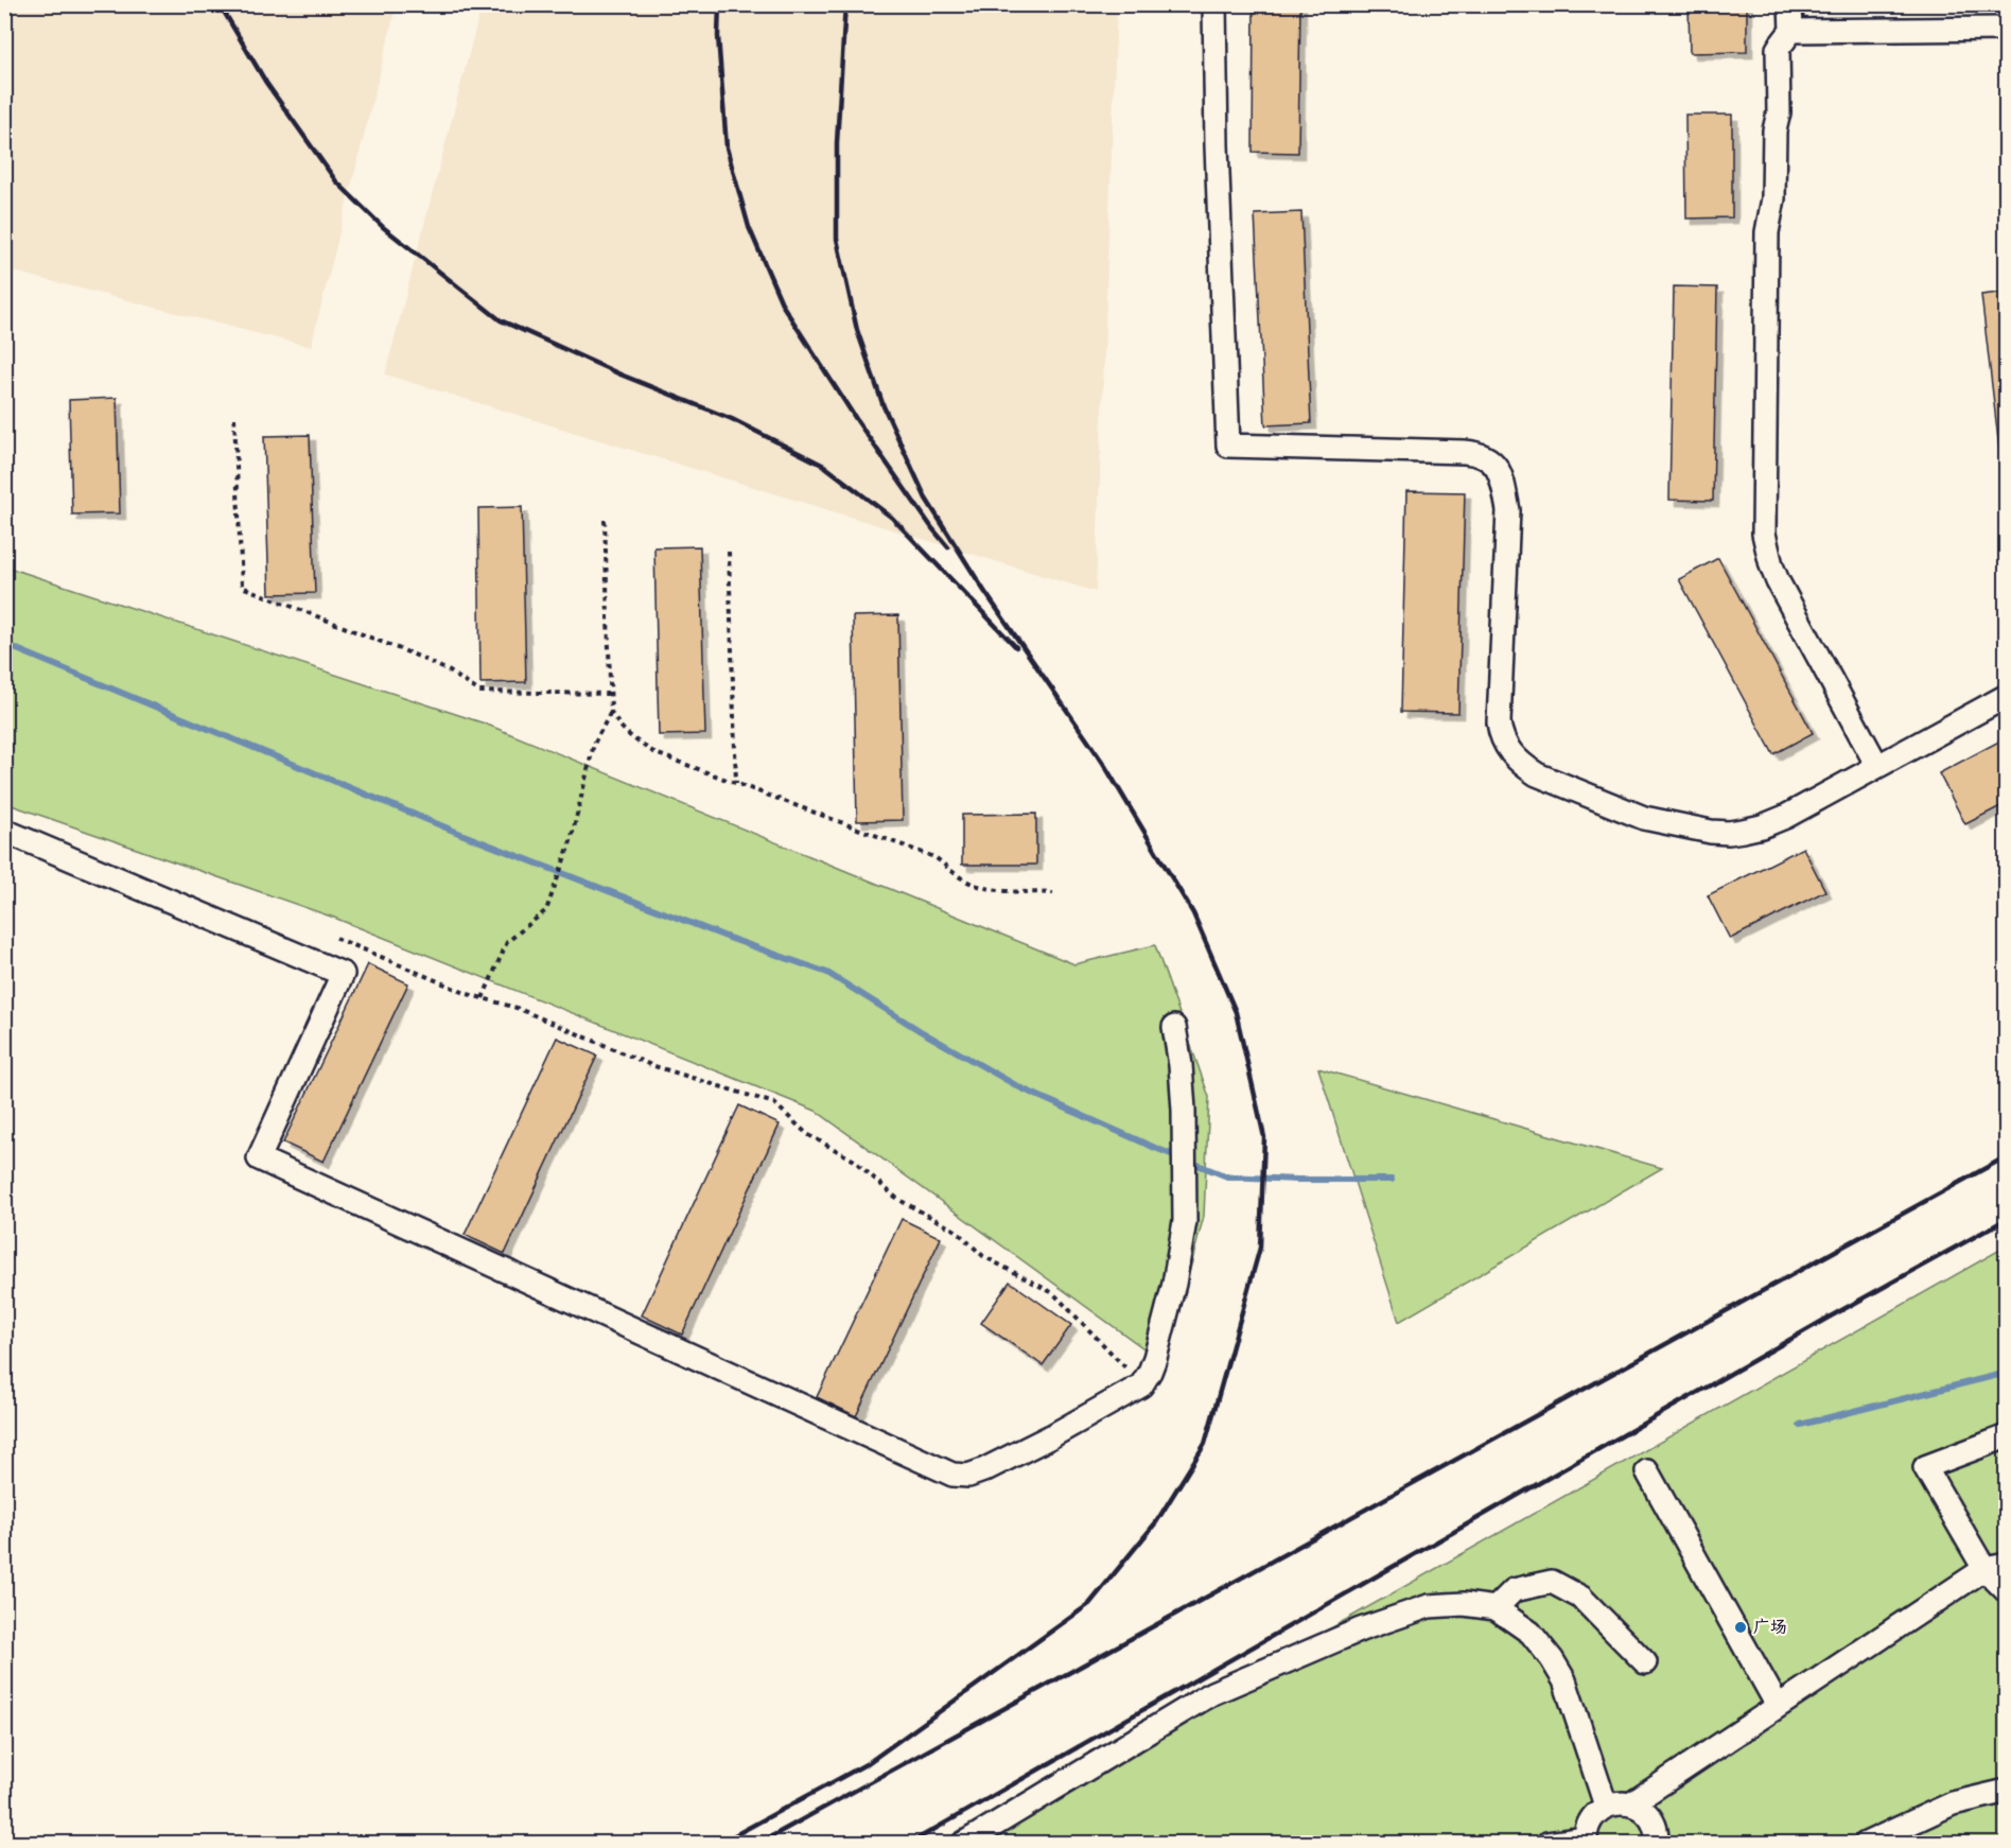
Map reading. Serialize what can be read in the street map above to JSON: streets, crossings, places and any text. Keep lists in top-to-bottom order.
{
  "places": ["广场"]
}
